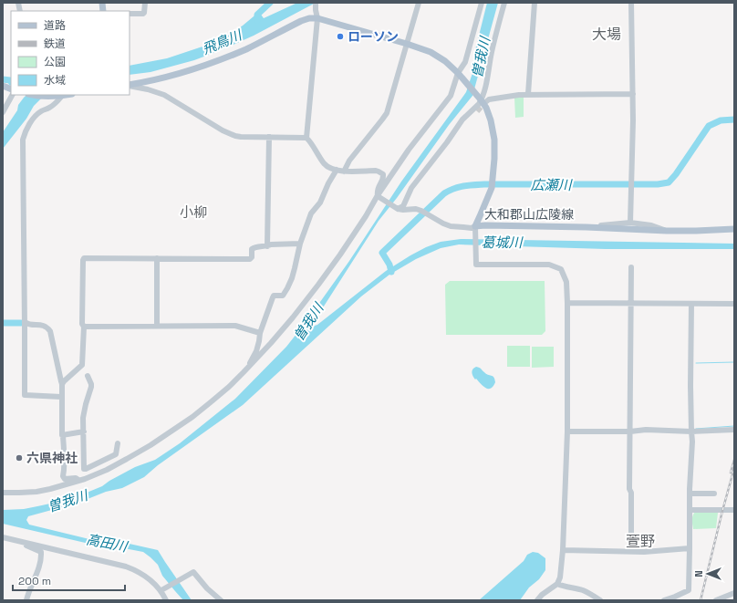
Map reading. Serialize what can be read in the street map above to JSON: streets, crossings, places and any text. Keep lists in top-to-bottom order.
{
  "streets": {
    "main road": ["大和郡山広陵線"]
  },
  "districts": ["大場", "小柳", "萱野"],
  "water": [
    "飛鳥川",
    "曽我川",
    "広瀬川",
    "葛城川",
    "高田川"
  ],
  "places": ["ローソン", "六県神社"],
  "legend": [
    "道路",
    "鉄道",
    "公園",
    "水域"
  ],
  "scale_bar": "200 m",
  "north": "left"
}
